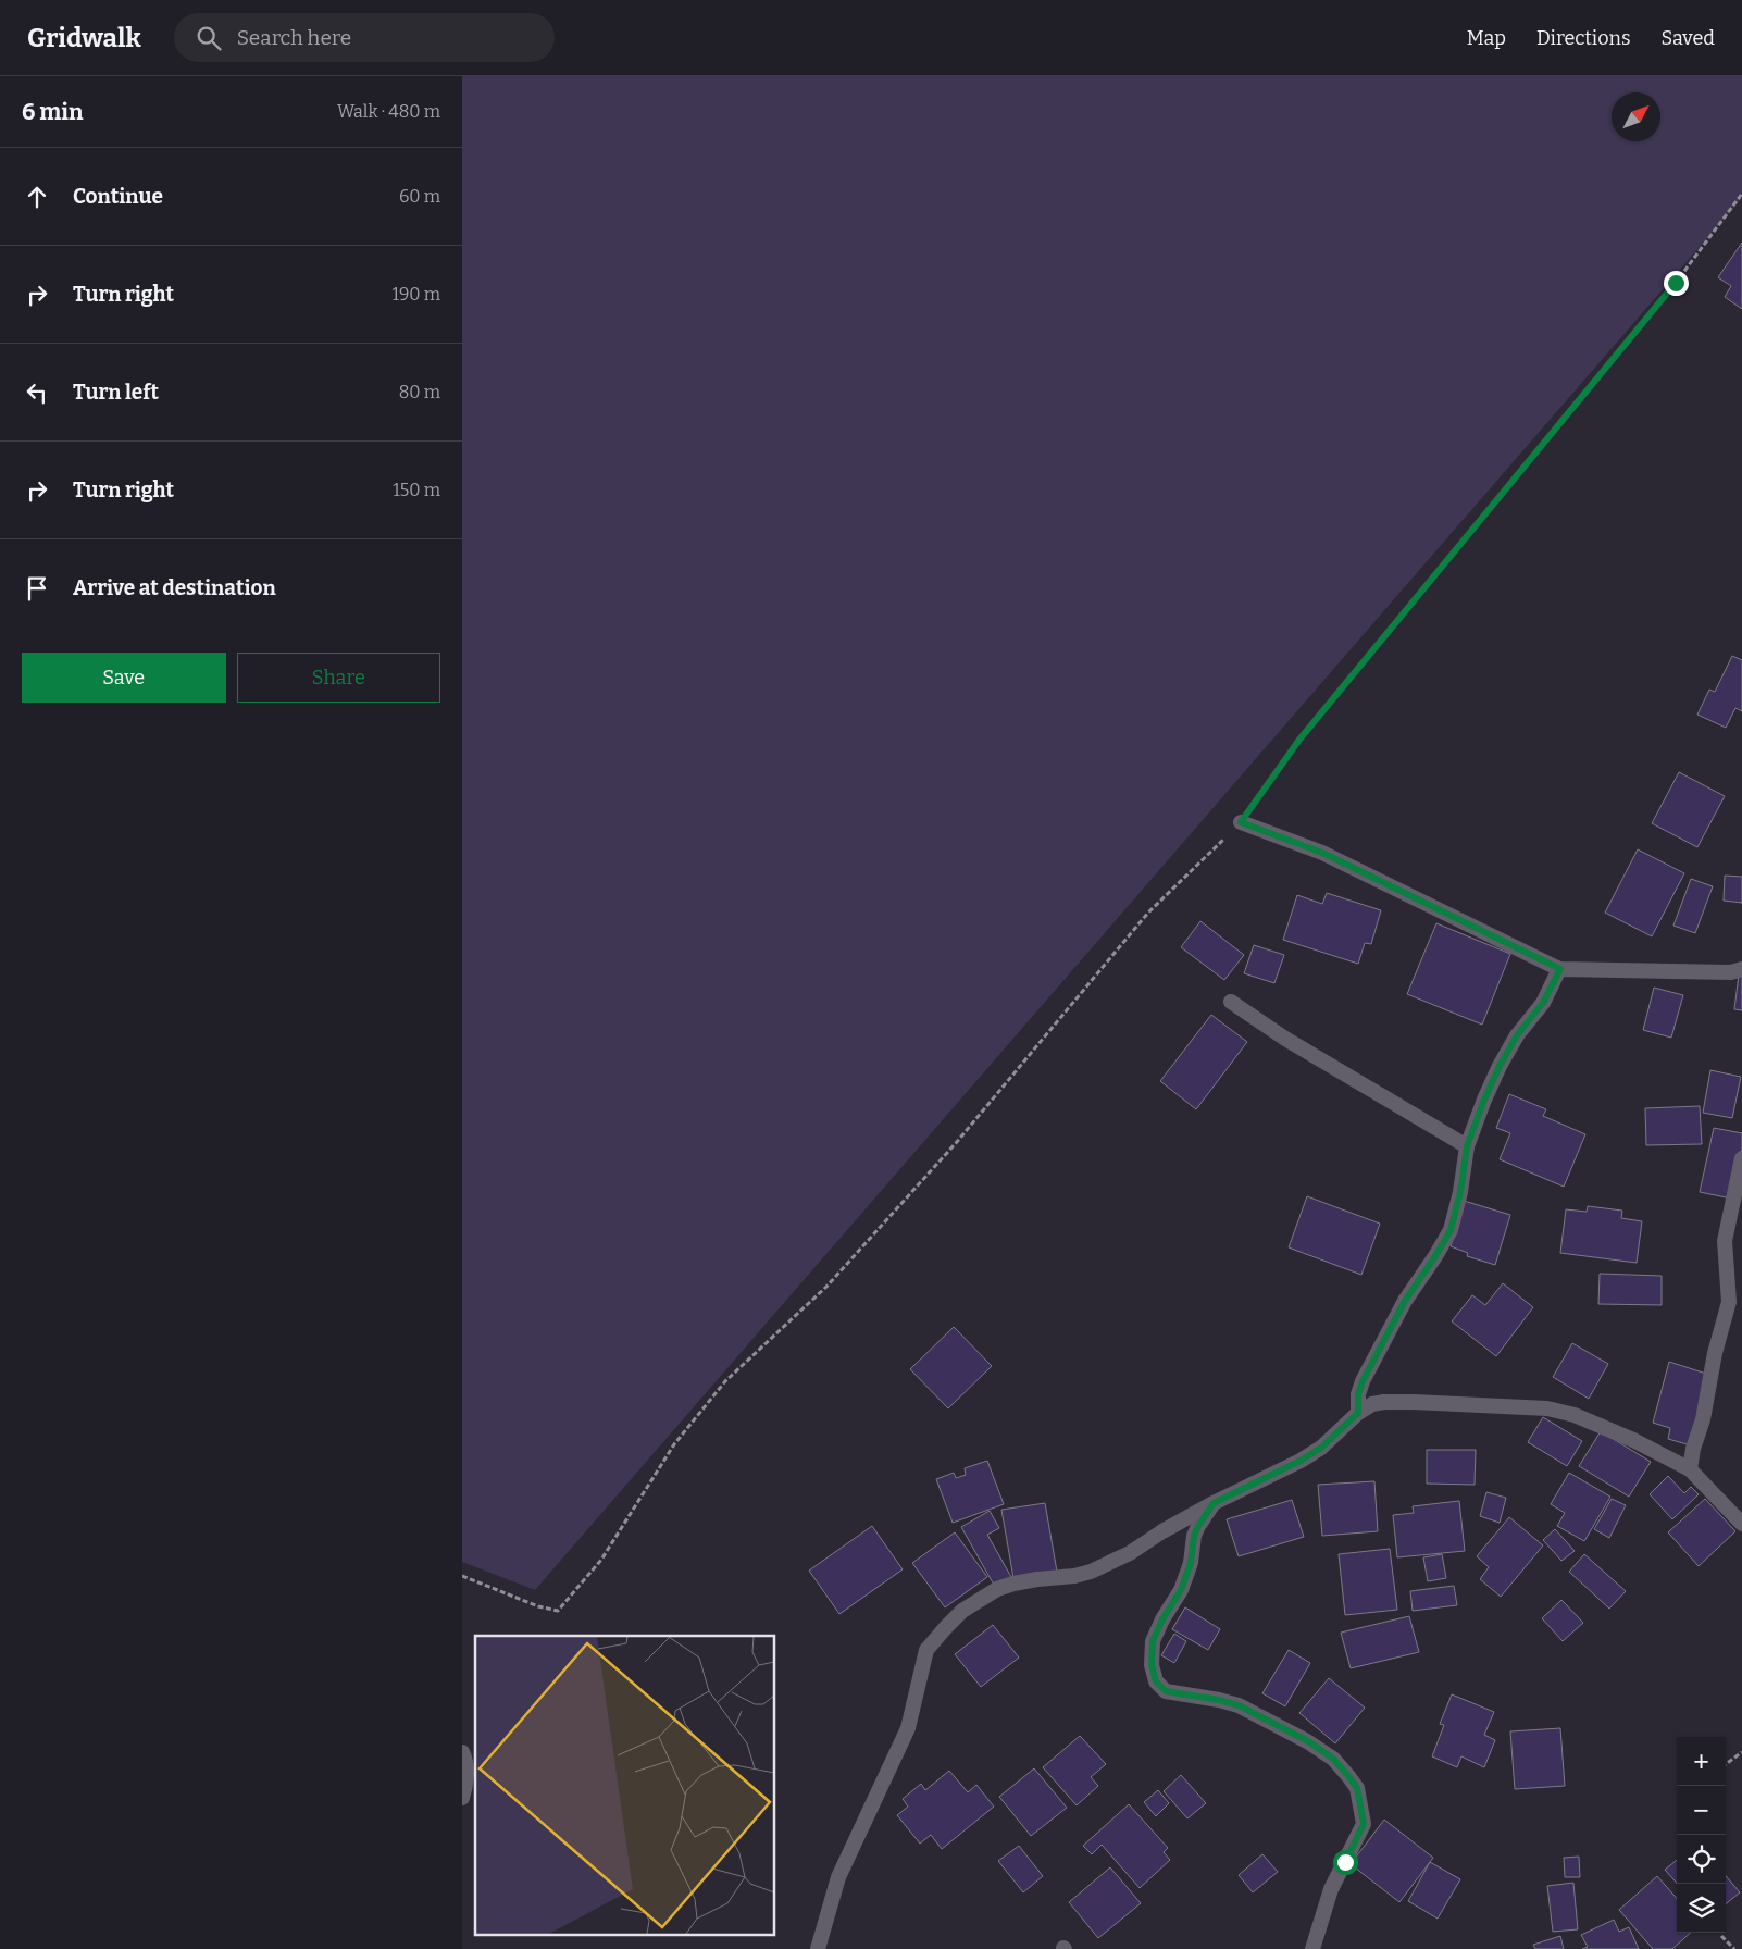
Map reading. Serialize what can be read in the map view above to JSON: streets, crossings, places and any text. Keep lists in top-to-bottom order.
{
  "north": "top right",
  "page": {
    "header": "Gridwalk",
    "search": "Search here",
    "nav": ["Map", "Directions", "Saved"],
    "heading": ["6 min", "Walk · 480 m"],
    "list": [
      ["Continue", "60 m"],
      ["Turn right", "190 m"],
      ["Turn left", "80 m"],
      ["Turn right", "150 m"],
      "Arrive at destination"
    ],
    "buttons": ["Save", "Share"],
    "map_buttons": ["+", "−"]
  }
}
